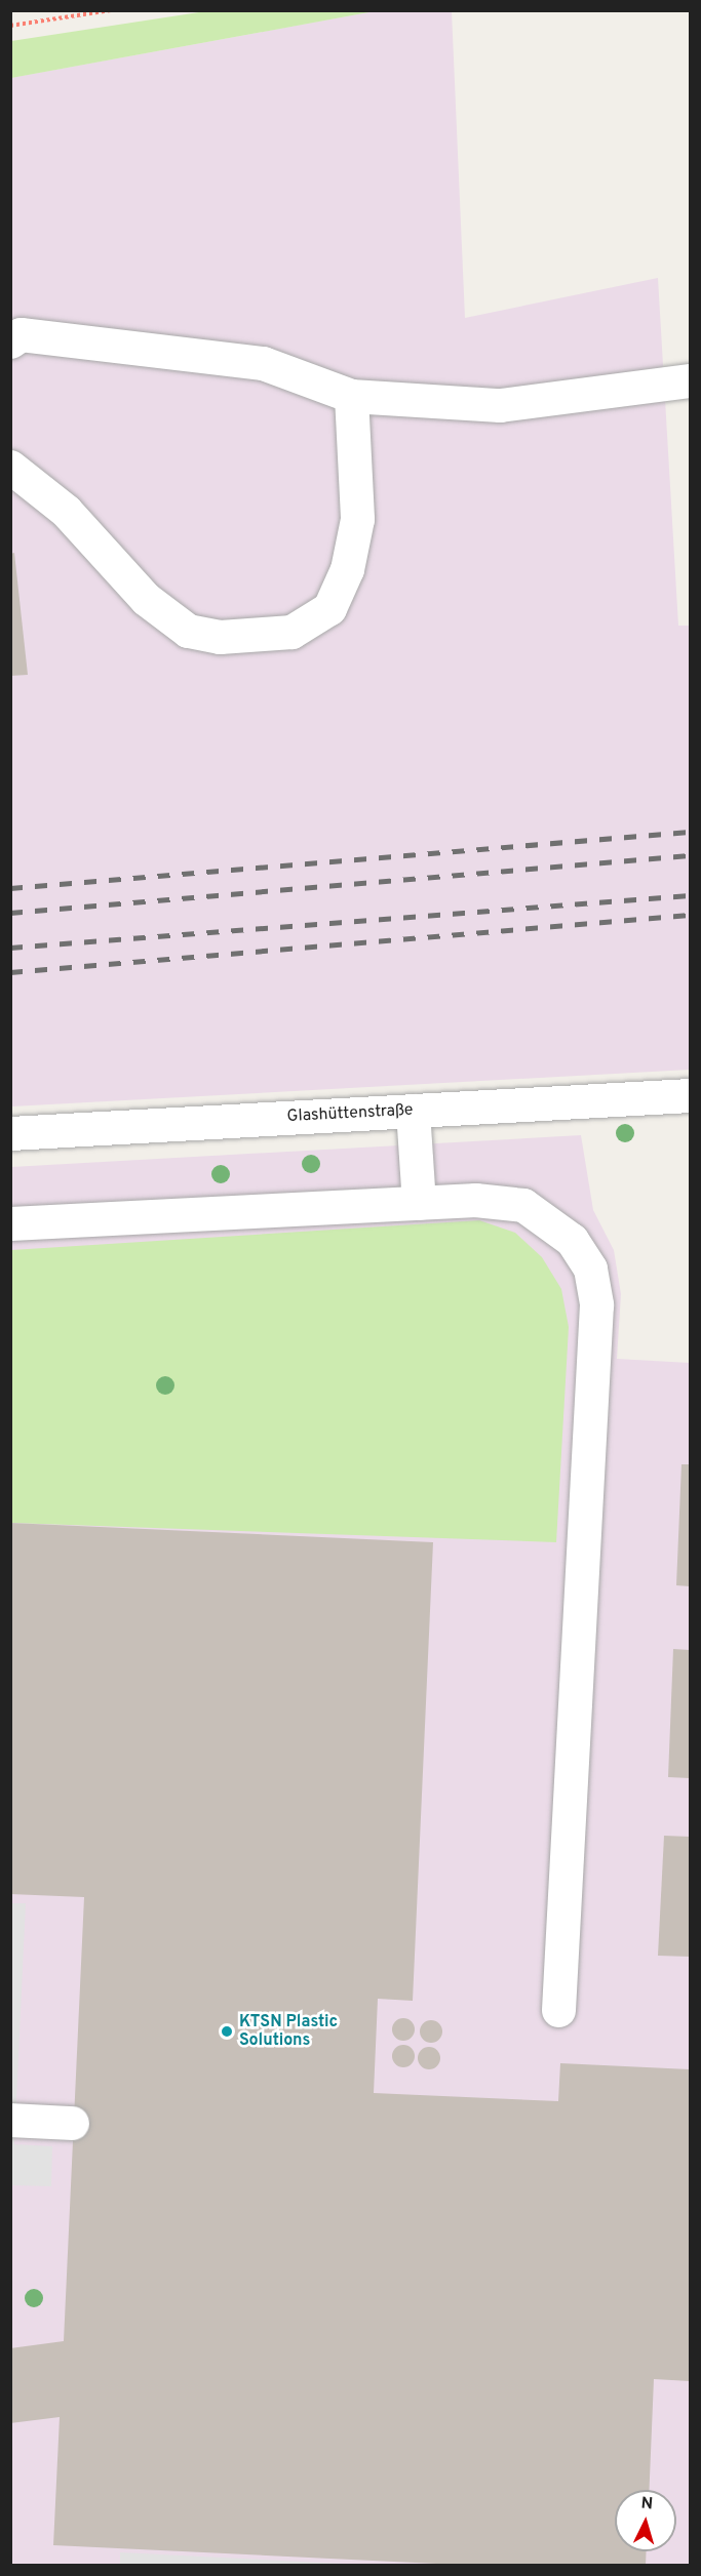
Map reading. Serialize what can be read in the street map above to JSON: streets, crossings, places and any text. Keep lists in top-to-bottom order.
{
  "streets": {
    "street": ["Glashüttenstraße"]
  },
  "places": ["KTSN Plastic Solutions"],
  "north": "top"
}
